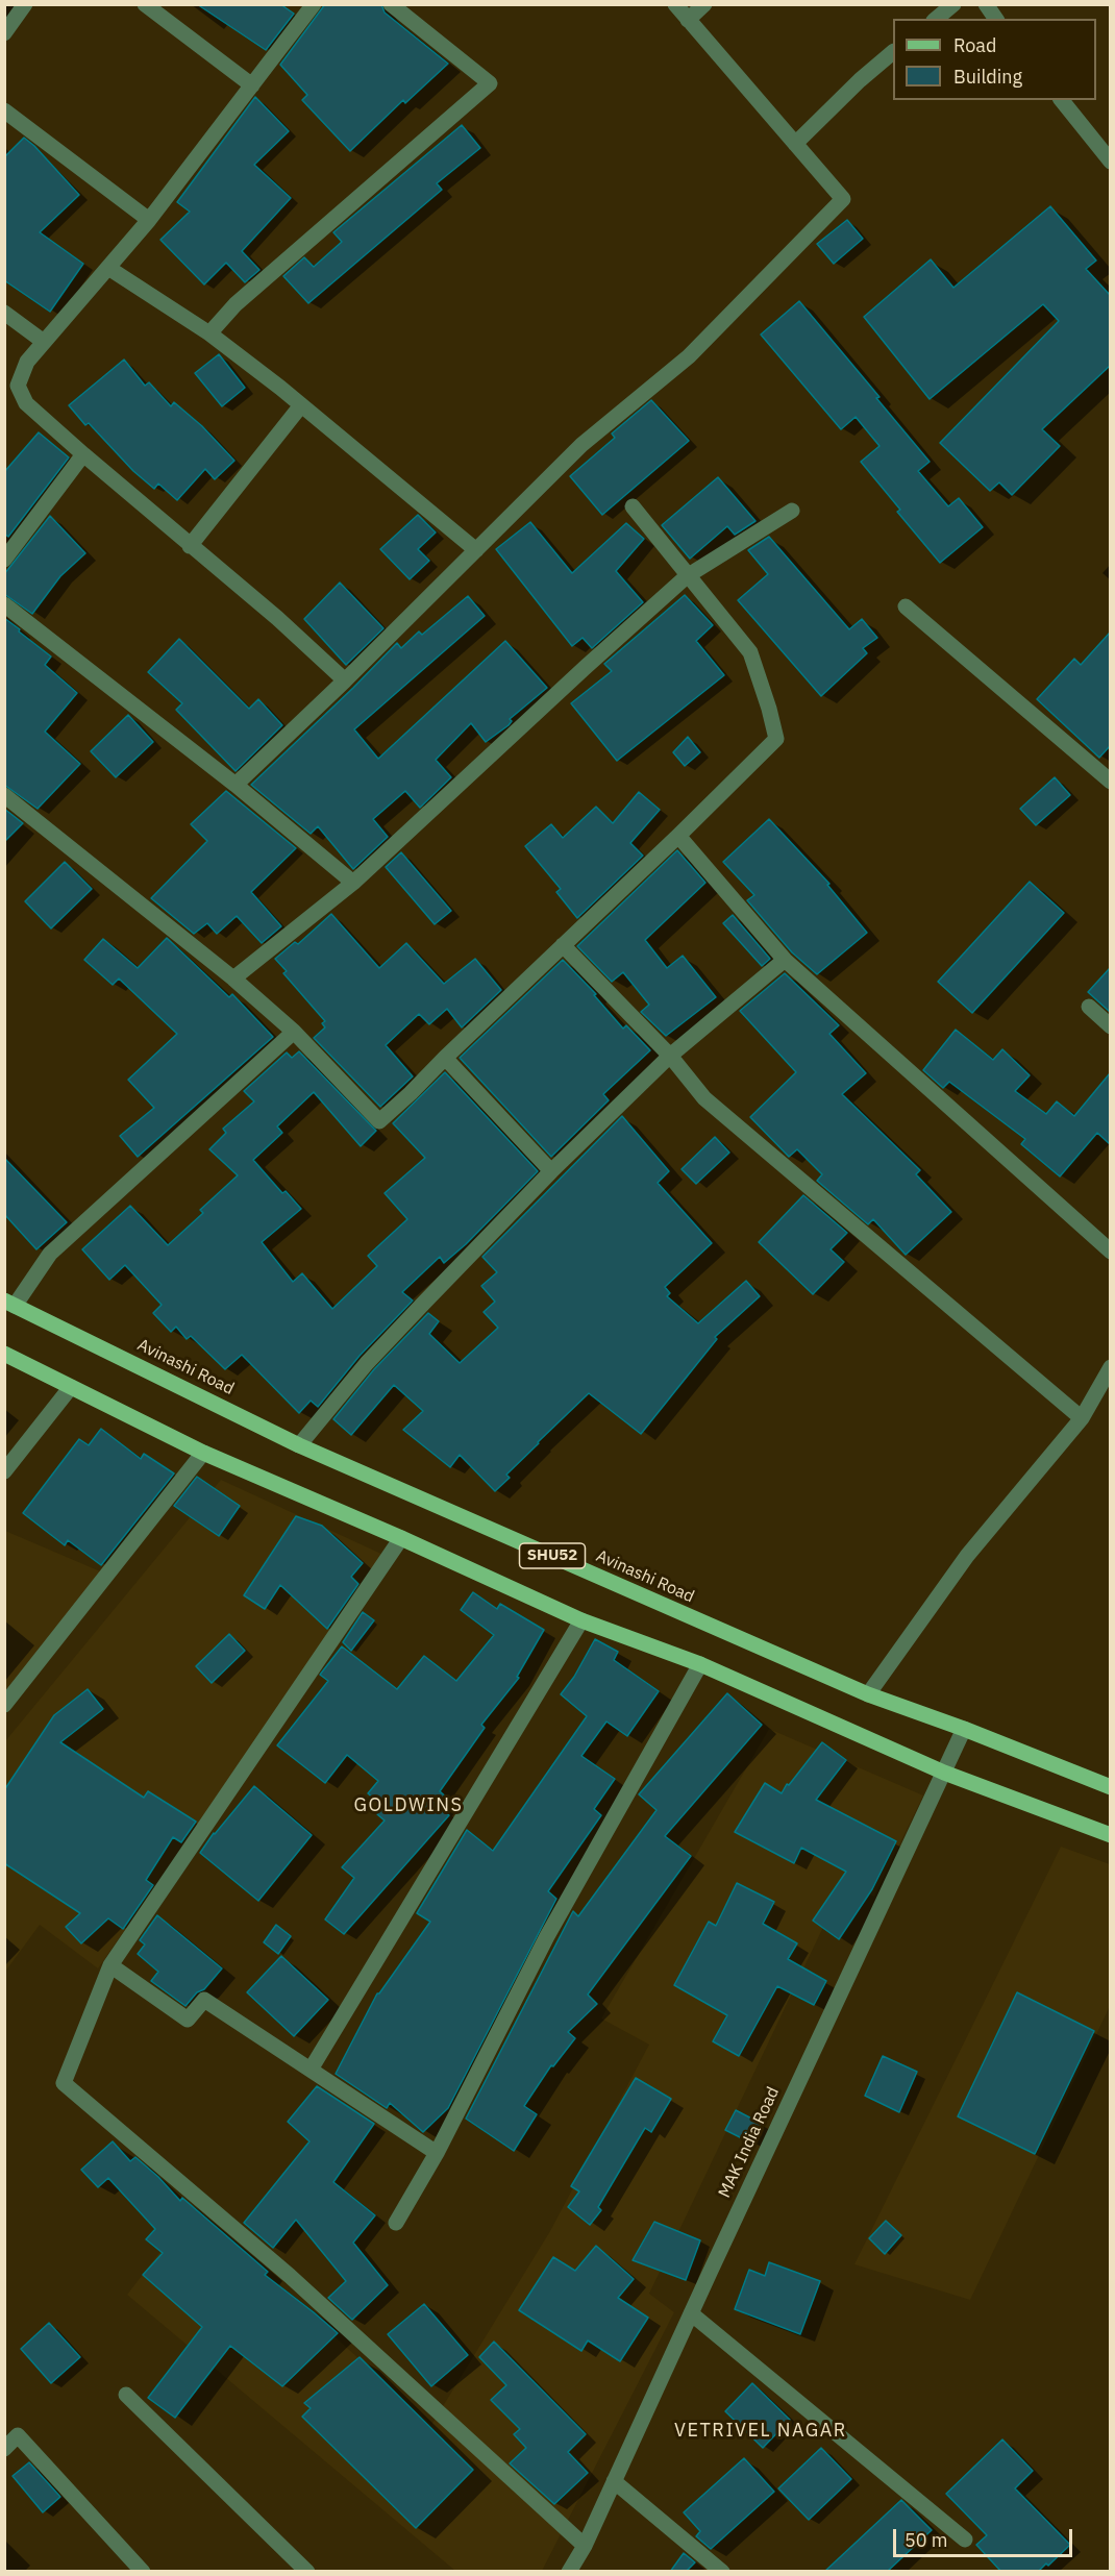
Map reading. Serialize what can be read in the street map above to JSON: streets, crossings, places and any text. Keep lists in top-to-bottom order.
{
  "streets": {
    "main road": ["Avinashi Road", "SHU52"],
    "street": ["MAK India Road"]
  },
  "crossings": [
    ["Avinashi Road", "MAK India Road"],
    ["SHU52", "MAK India Road"]
  ],
  "districts": ["GOLDWINS", "VETRIVEL NAGAR"],
  "legend": ["Road", "Building"],
  "scale_bar": "50 m"
}
